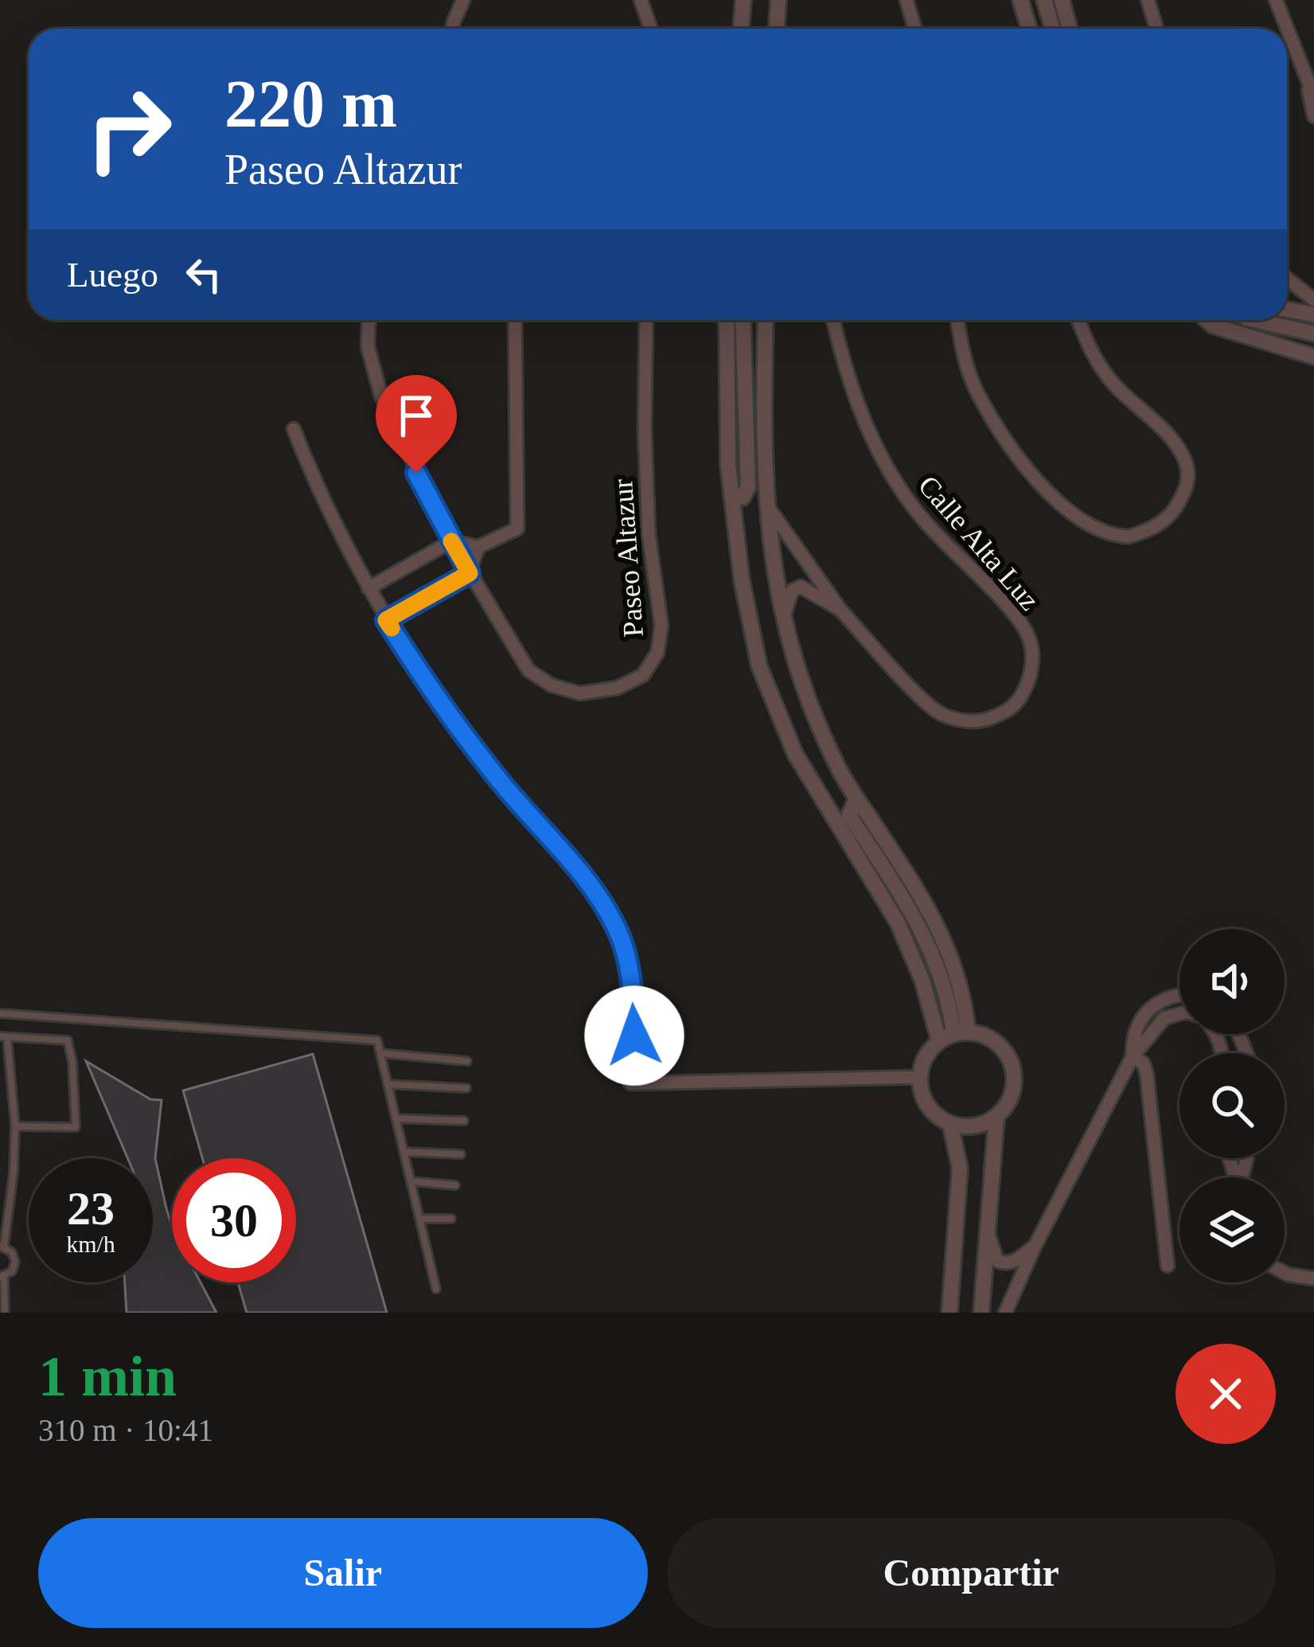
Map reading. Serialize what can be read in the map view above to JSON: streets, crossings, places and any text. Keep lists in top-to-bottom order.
{
  "streets": {
    "street": ["Calle Alta Luz", "Paseo Altazur"]
  },
  "page": {
    "turn": ["220 m", "Paseo Altazur"],
    "then": "Luego",
    "speed": "23 km/h",
    "limit": "30",
    "heading": ["1 min", "310 m · 10:41"],
    "buttons": ["Salir", "Compartir"]
  }
}
